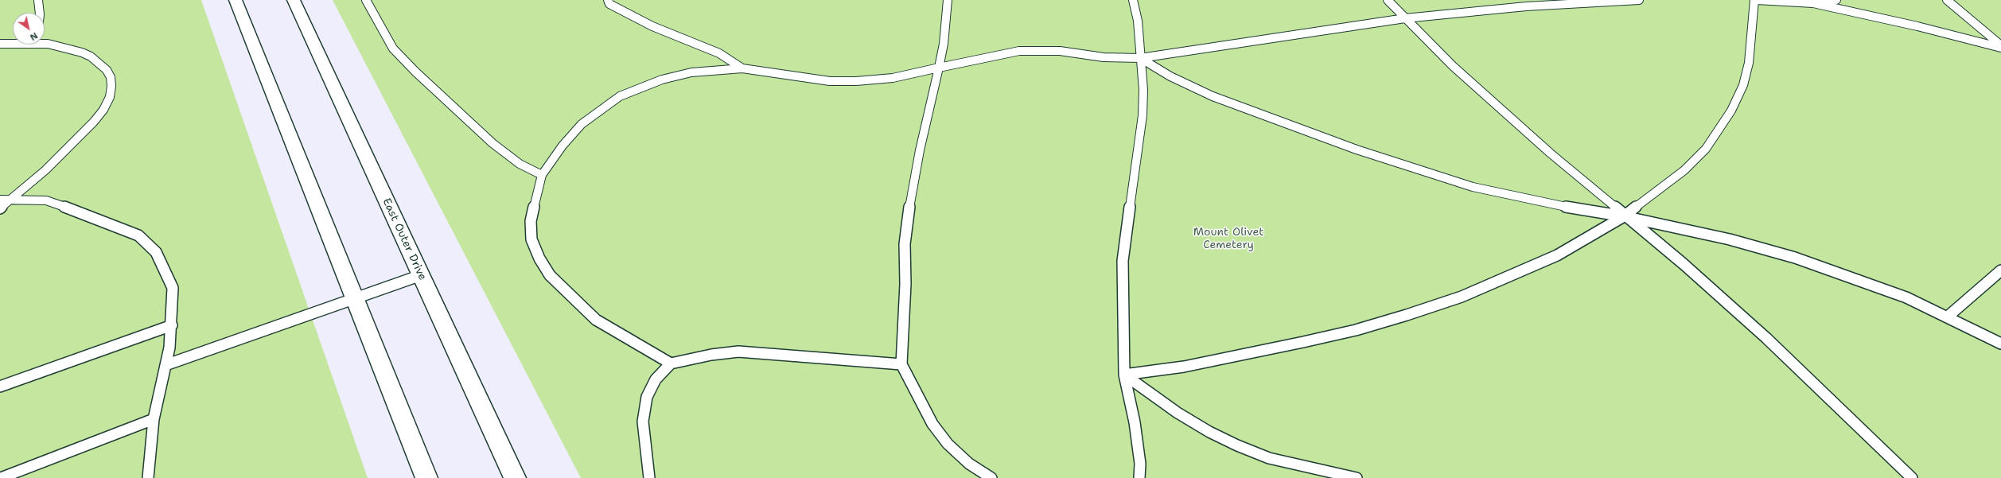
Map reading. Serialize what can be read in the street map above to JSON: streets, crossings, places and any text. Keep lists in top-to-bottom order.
{
  "streets": {
    "main road": ["East Outer Drive"]
  },
  "parks": ["Mount Olivet Cemetery"],
  "north": "bottom right"
}
